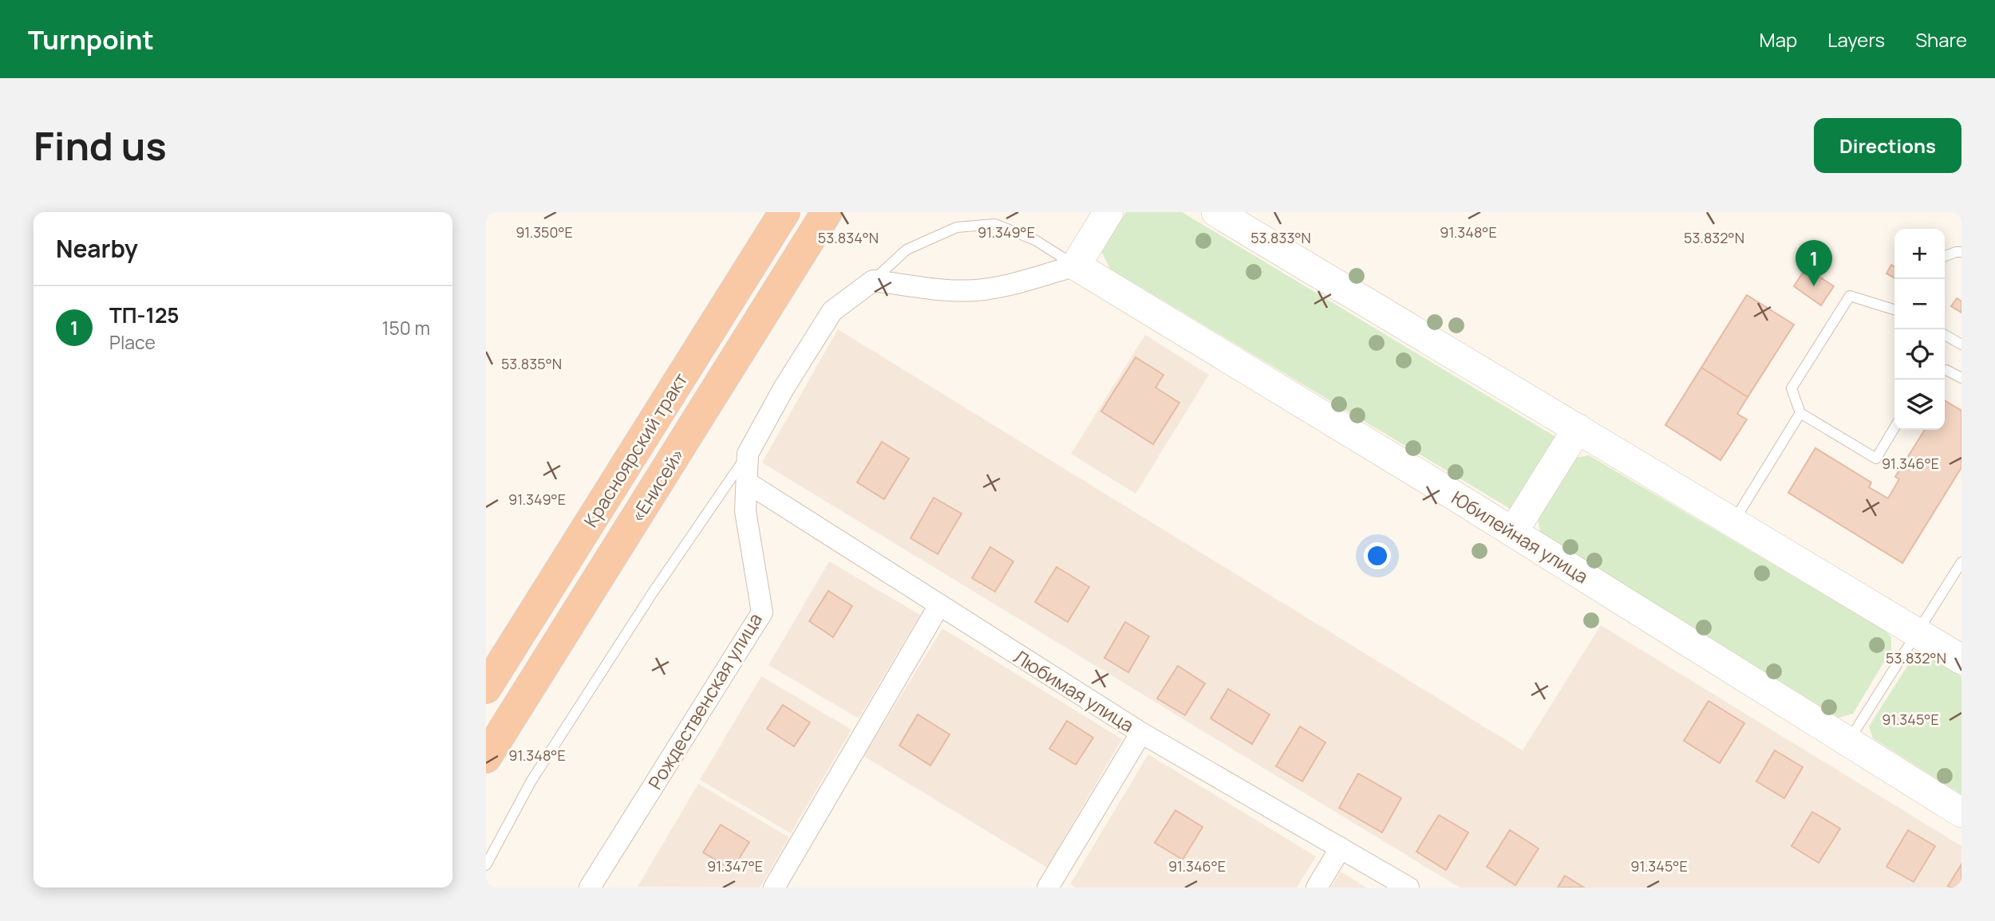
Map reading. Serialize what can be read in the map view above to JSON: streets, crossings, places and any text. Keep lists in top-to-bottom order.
{
  "streets": {
    "highway": ["Красноярский тракт", "«Енисей»"],
    "main road": ["Юбилейная улица"],
    "street": ["Любимая улица", "Рождественская улица"]
  },
  "crossings": [
    ["Любимая улица", "Рождественская улица"]
  ],
  "page": {
    "header": "Turnpoint",
    "nav": ["Map", "Layers", "Share"],
    "buttons": "Directions",
    "title": "Find us",
    "heading": "Nearby",
    "map_buttons": ["+", "−"],
    "pins": "1",
    "list": [
      {
        "mark": "1",
        "name": "ТП-125",
        "note": "Place",
        "value": "150 m"
      }
    ]
  },
  "coordinates": [
    "91.350°E",
    "91.349°E",
    "91.348°E",
    "53.834°N",
    "53.833°N",
    "53.832°N",
    "53.835°N",
    "91.346°E",
    "91.345°E",
    "91.347°E"
  ]
}
